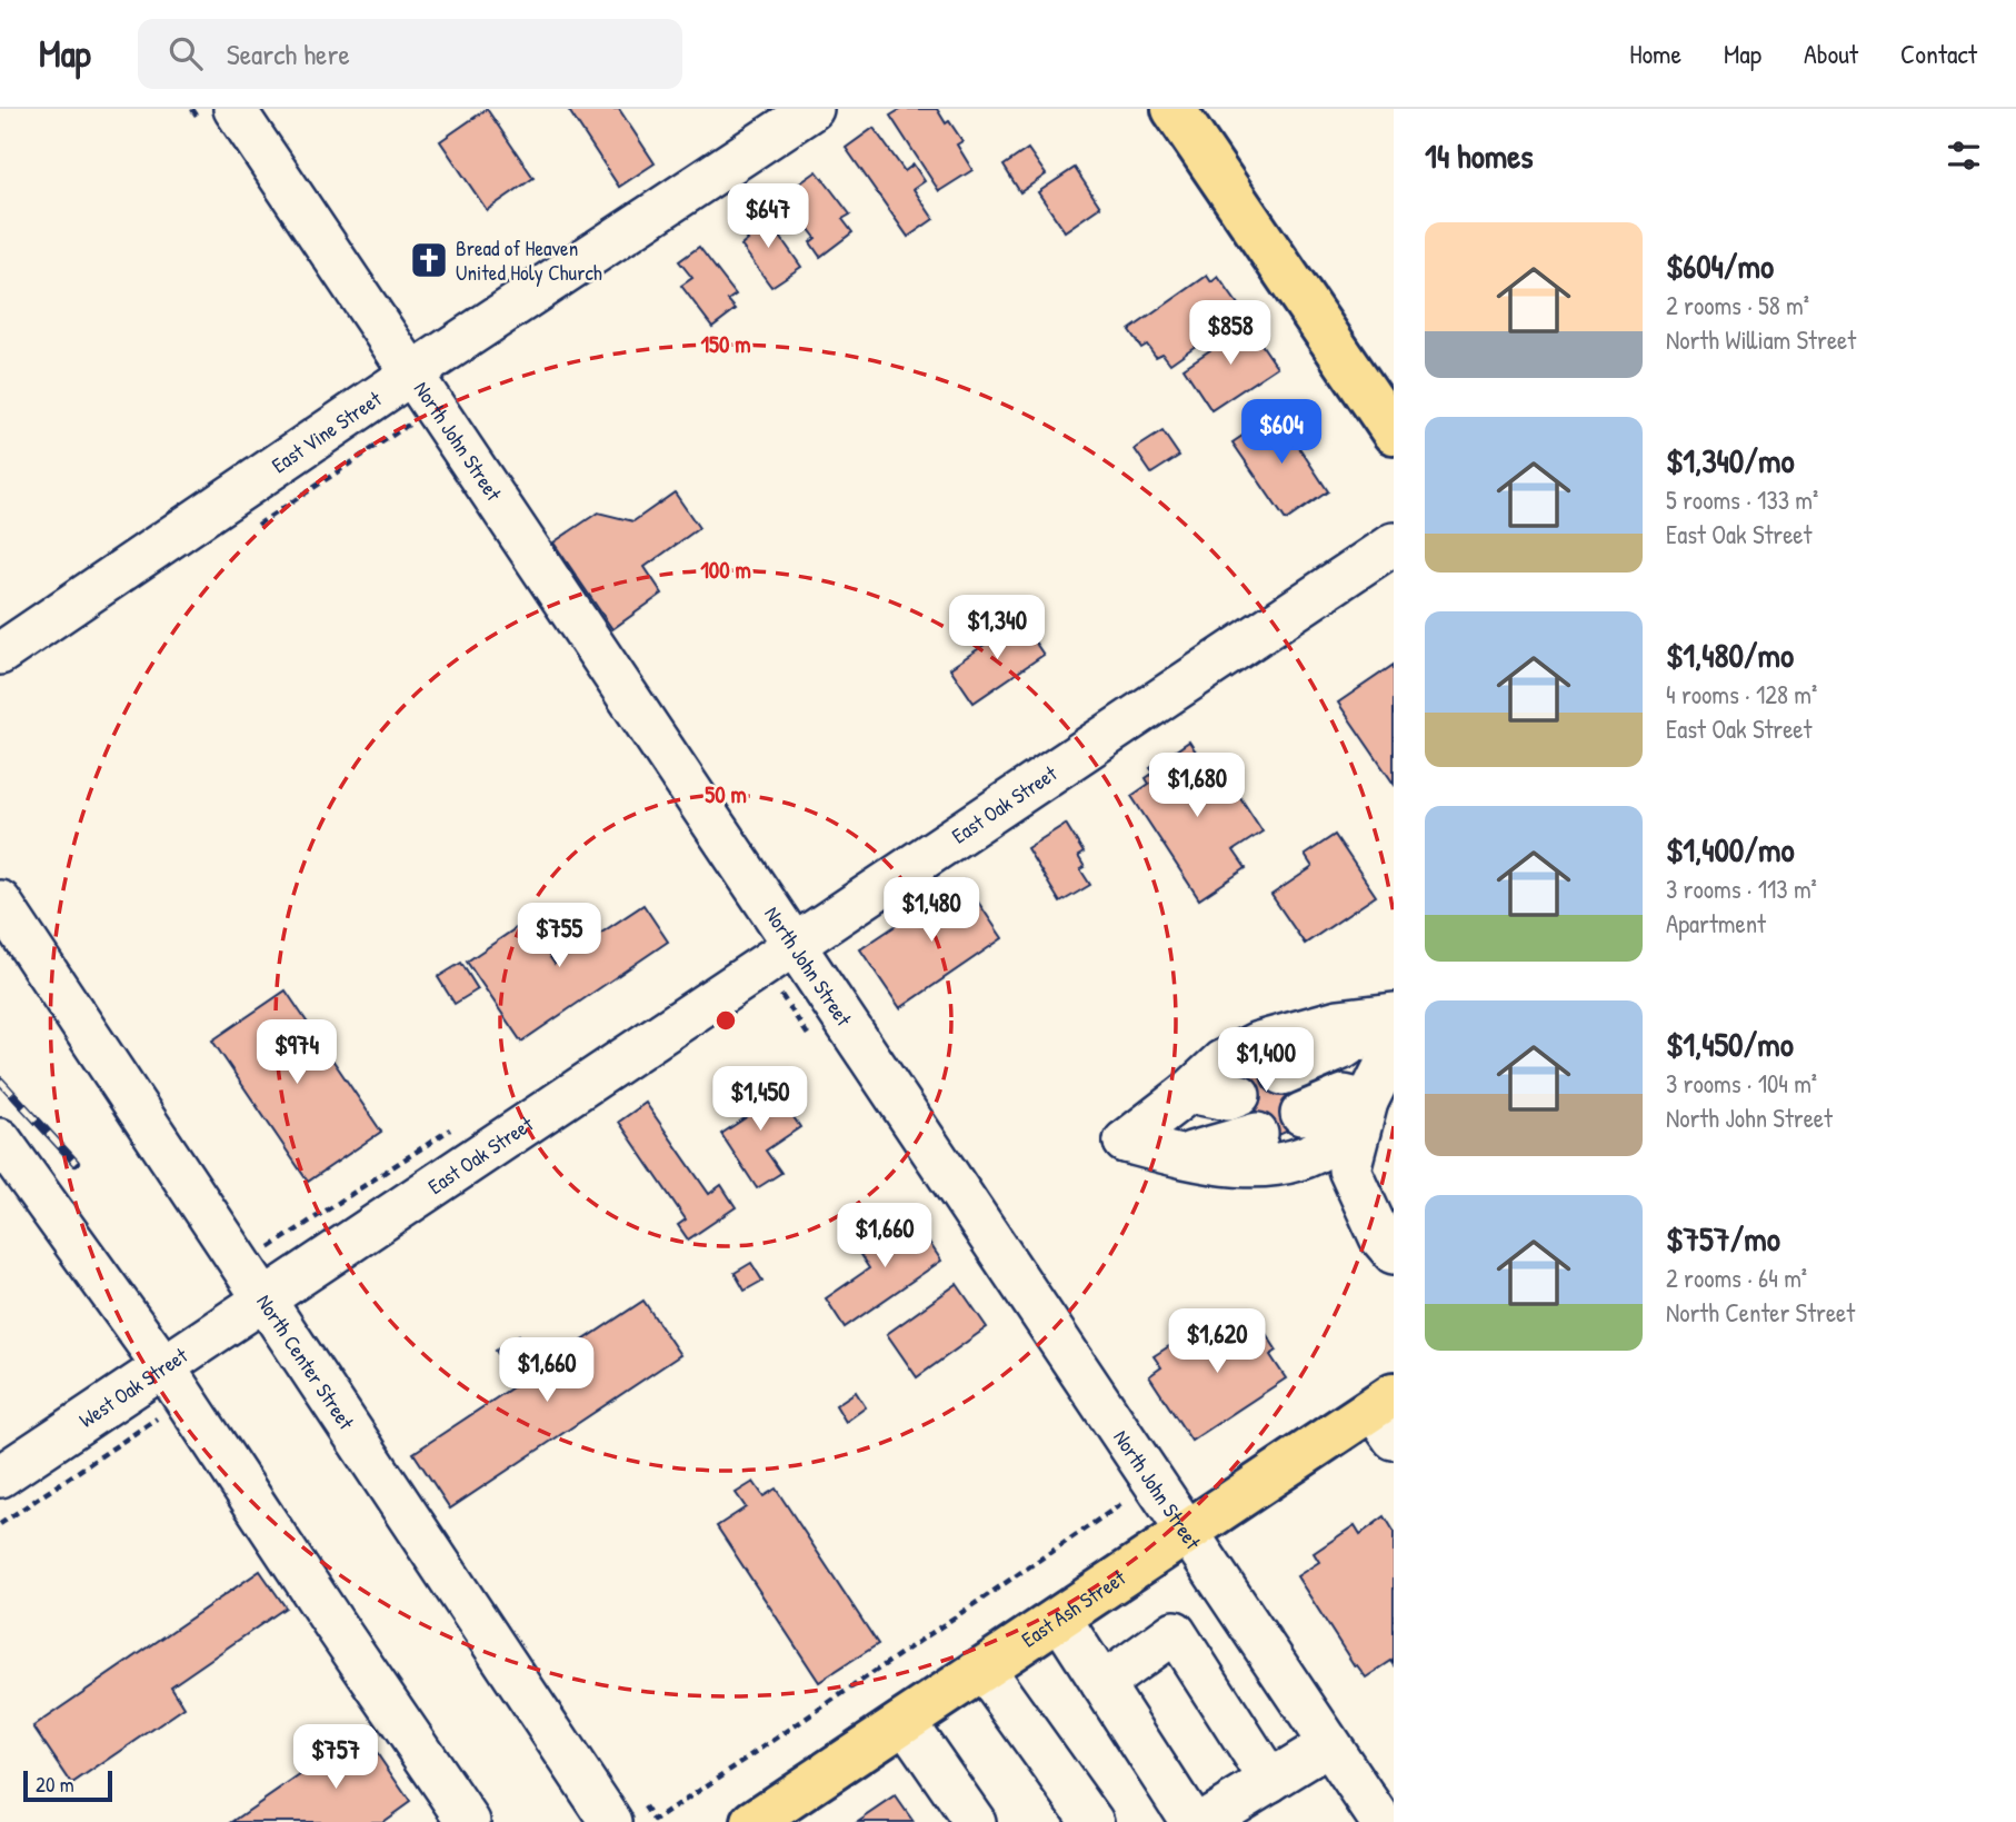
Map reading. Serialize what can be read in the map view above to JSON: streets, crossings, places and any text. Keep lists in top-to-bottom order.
{
  "streets": {
    "main road": ["East Ash Street"],
    "street": [
      "East Vine Street",
      "North John Street",
      "East Oak Street",
      "North Center Street",
      "West Oak Street"
    ]
  },
  "crossings": [
    ["East Vine Street", "North John Street"],
    ["North John Street", "East Oak Street"],
    ["North John Street", "East Ash Street"],
    ["East Oak Street", "North Center Street"],
    ["East Oak Street", "West Oak Street"],
    ["North Center Street", "West Oak Street"]
  ],
  "places": {
    "church": ["Bread of Heaven United Holy Church"]
  },
  "scale_bar": "20 m",
  "page": {
    "header": "Map",
    "search": "Search here",
    "nav": [
      "Home",
      "Map",
      "About",
      "Contact"
    ],
    "heading": "14 homes",
    "price": [
      "$647",
      "$858",
      "$604",
      "$1,340",
      "$1,680",
      "$1,480",
      "$755",
      "$974",
      "$1,400",
      "$1,450",
      "$1,660",
      "$1,620",
      "$1,660",
      "$757"
    ],
    "list": [
      {
        "name": "$604/mo",
        "note": "2 rooms · 58 m² · North William Street"
      },
      {
        "name": "$1,340/mo",
        "note": "5 rooms · 133 m² · East Oak Street"
      },
      {
        "name": "$1,480/mo",
        "note": "4 rooms · 128 m² · East Oak Street"
      },
      {
        "name": "$1,400/mo",
        "note": "3 rooms · 113 m² · Apartment"
      },
      {
        "name": "$1,450/mo",
        "note": "3 rooms · 104 m² · North John Street"
      },
      {
        "name": "$757/mo",
        "note": "2 rooms · 64 m² · North Center Street"
      }
    ],
    "scale": "20 m"
  },
  "rings": ["150 m", "100 m", "50 m"]
}
